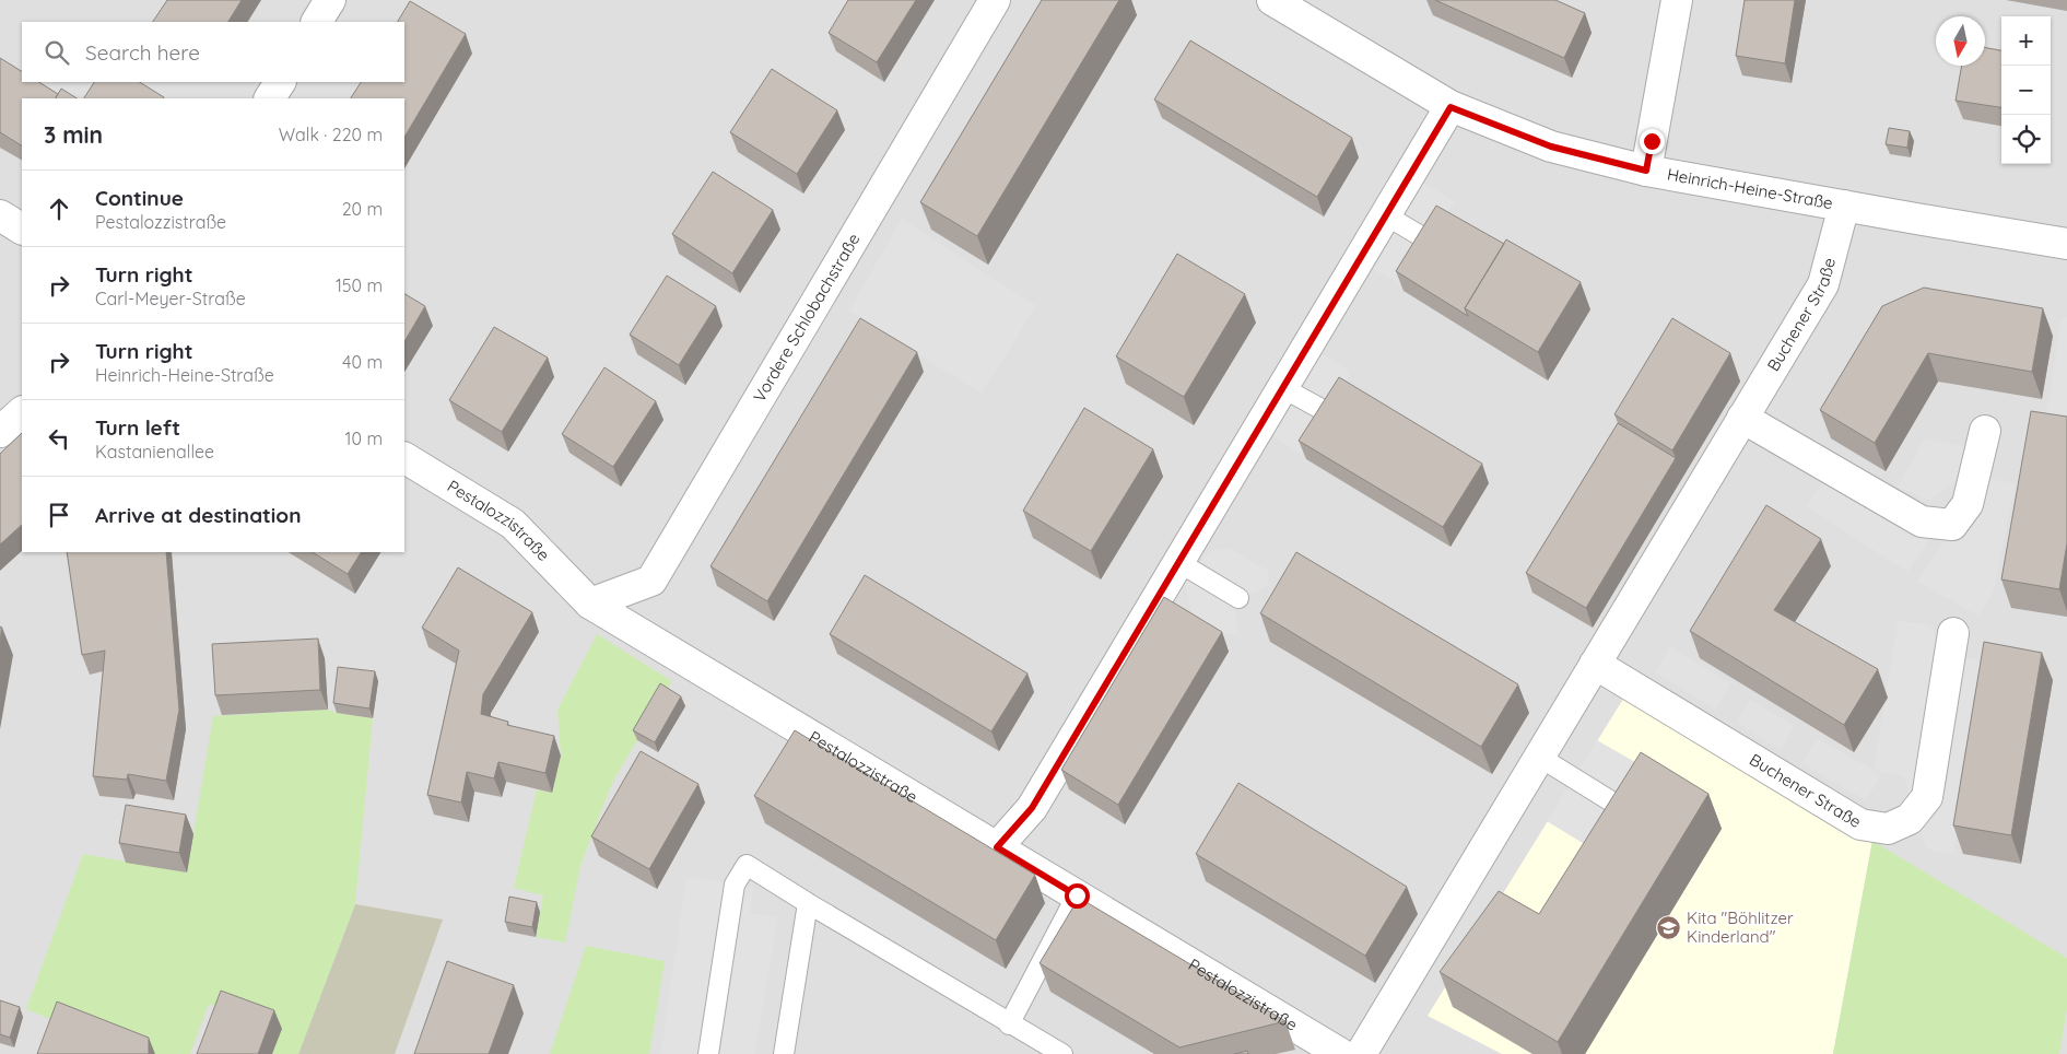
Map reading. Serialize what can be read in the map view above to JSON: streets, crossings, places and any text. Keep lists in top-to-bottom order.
{
  "streets": {
    "street": [
      "Heinrich-Heine-Straße",
      "Buchener Straße",
      "Vordere Schlobachstraße",
      "Pestalozzistraße"
    ]
  },
  "crossings": [
    ["Heinrich-Heine-Straße", "Buchener Straße"],
    ["Vordere Schlobachstraße", "Pestalozzistraße"]
  ],
  "places": {
    "school or university": ["Kita \"Böhlitzer Kinderland\""]
  },
  "north": "bottom",
  "page": {
    "map_buttons": ["+", "−"],
    "search": "Search here",
    "heading": ["3 min", "Walk · 220 m"],
    "list": [
      ["Continue", "Pestalozzistraße", "20 m"],
      ["Turn right", "Carl-Meyer-Straße", "150 m"],
      ["Turn right", "Heinrich-Heine-Straße", "40 m"],
      ["Turn left", "Kastanienallee", "10 m"],
      "Arrive at destination"
    ]
  }
}
